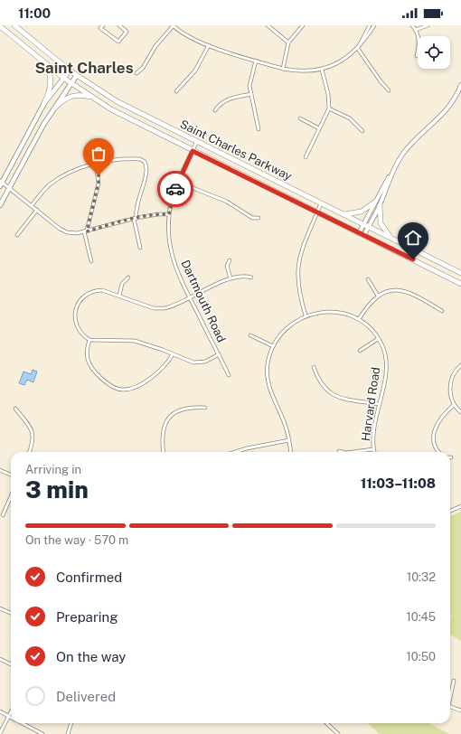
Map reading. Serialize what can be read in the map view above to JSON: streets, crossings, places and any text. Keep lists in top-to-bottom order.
{
  "streets": {
    "main road": ["Saint Charles Parkway"],
    "street": ["Dartmouth Road", "Harvard Road"]
  },
  "crossings": [
    ["Saint Charles Parkway", "Dartmouth Road"]
  ],
  "districts": ["Saint Charles"],
  "page": {
    "status": "11:00",
    "heading": ["3 min", "Arriving in", "11:03–11:08"],
    "bar": "On the way · 570 m",
    "list": [
      ["Confirmed", "10:32"],
      ["Preparing", "10:45"],
      ["On the way", "10:50"],
      "Delivered"
    ]
  }
}
